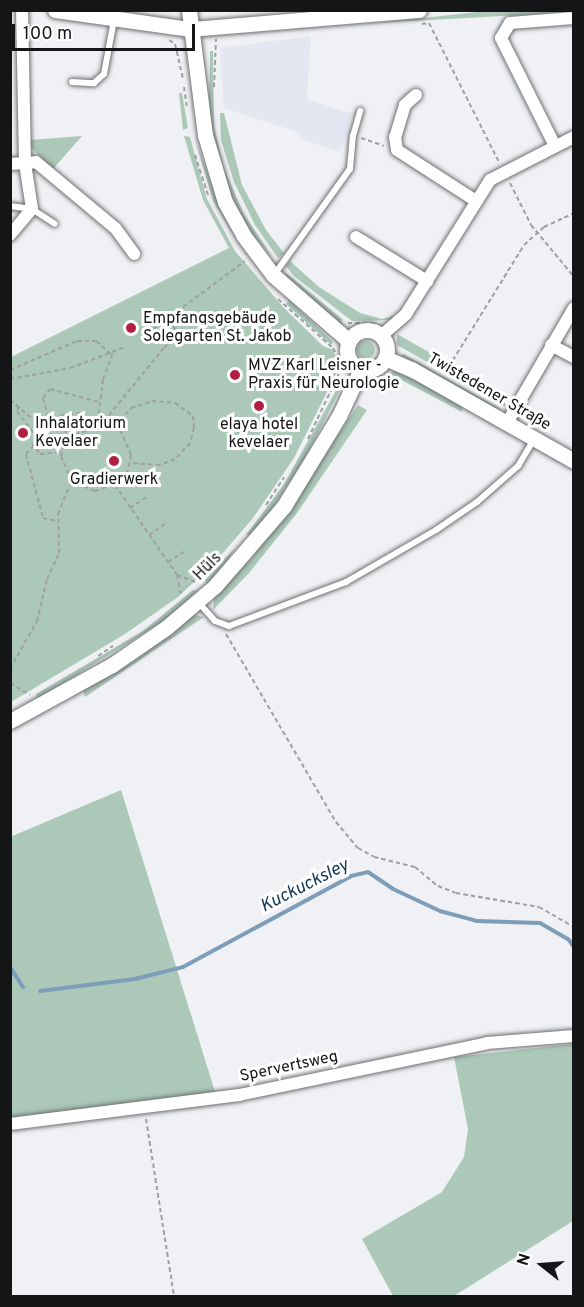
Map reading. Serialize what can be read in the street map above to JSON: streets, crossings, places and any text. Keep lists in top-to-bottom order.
{
  "streets": {
    "street": ["Twistedener Straße", "Hüls", "Spervertsweg"]
  },
  "crossings": [
    ["Twistedener Straße", "Hüls"]
  ],
  "water": ["Kuckucksley"],
  "places": [
    "Empfangsgebäude Solegarten St. Jakob",
    "MVZ Karl Leisner - Praxis für Neurologie",
    "elaya hotel kevelaer",
    "Inhalatorium Kevelaer",
    "Gradierwerk"
  ],
  "scale_bar": "100 m",
  "north": "left"
}
